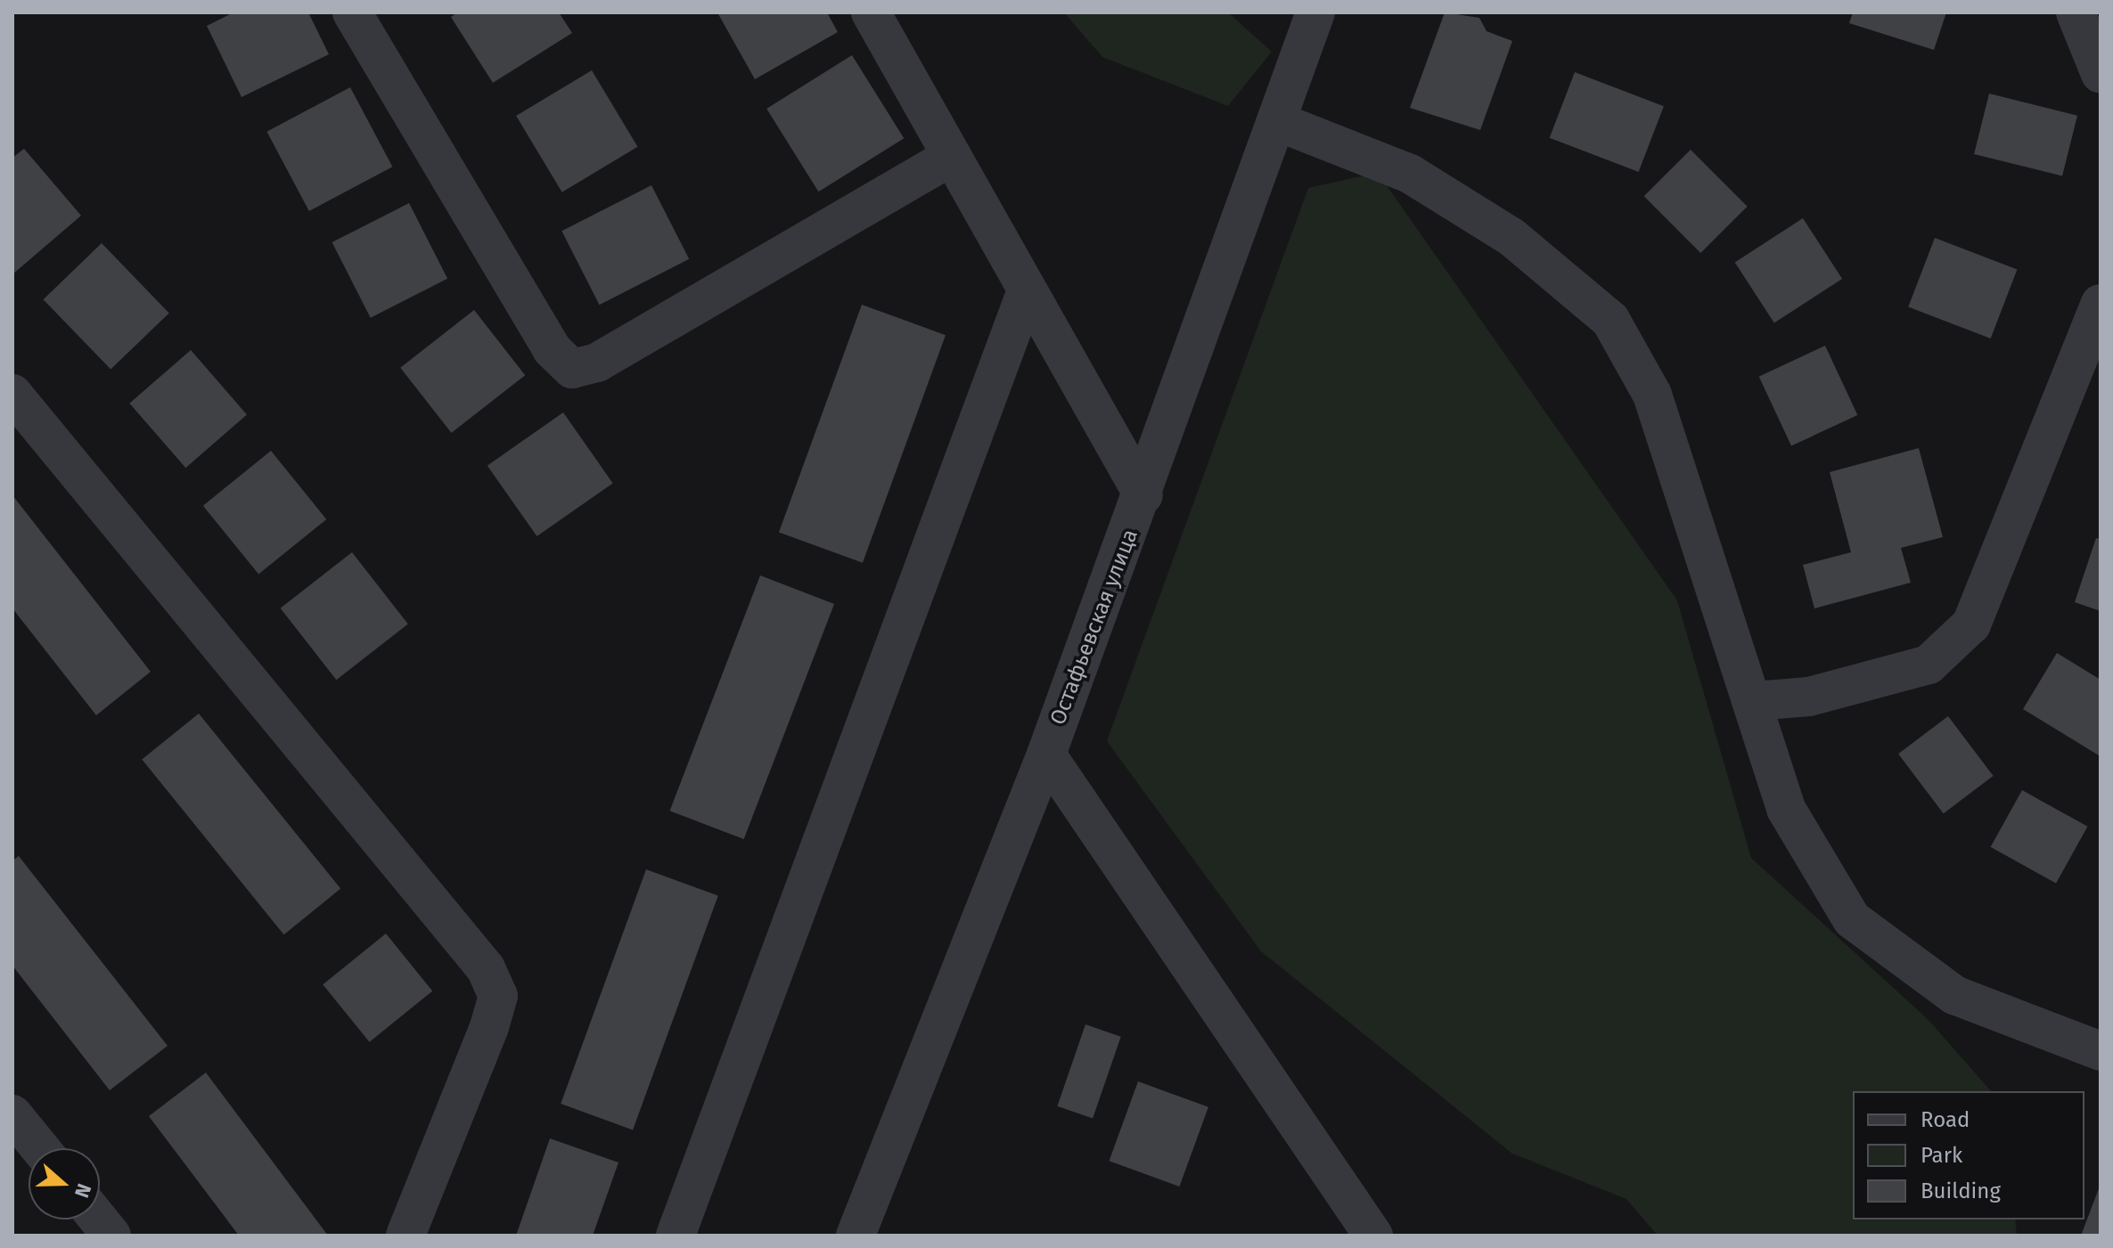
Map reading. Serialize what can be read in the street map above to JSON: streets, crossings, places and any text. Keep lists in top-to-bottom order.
{
  "streets": {
    "street": ["Остафьевская улица"]
  },
  "legend": ["Road", "Park", "Building"],
  "north": "right"
}
